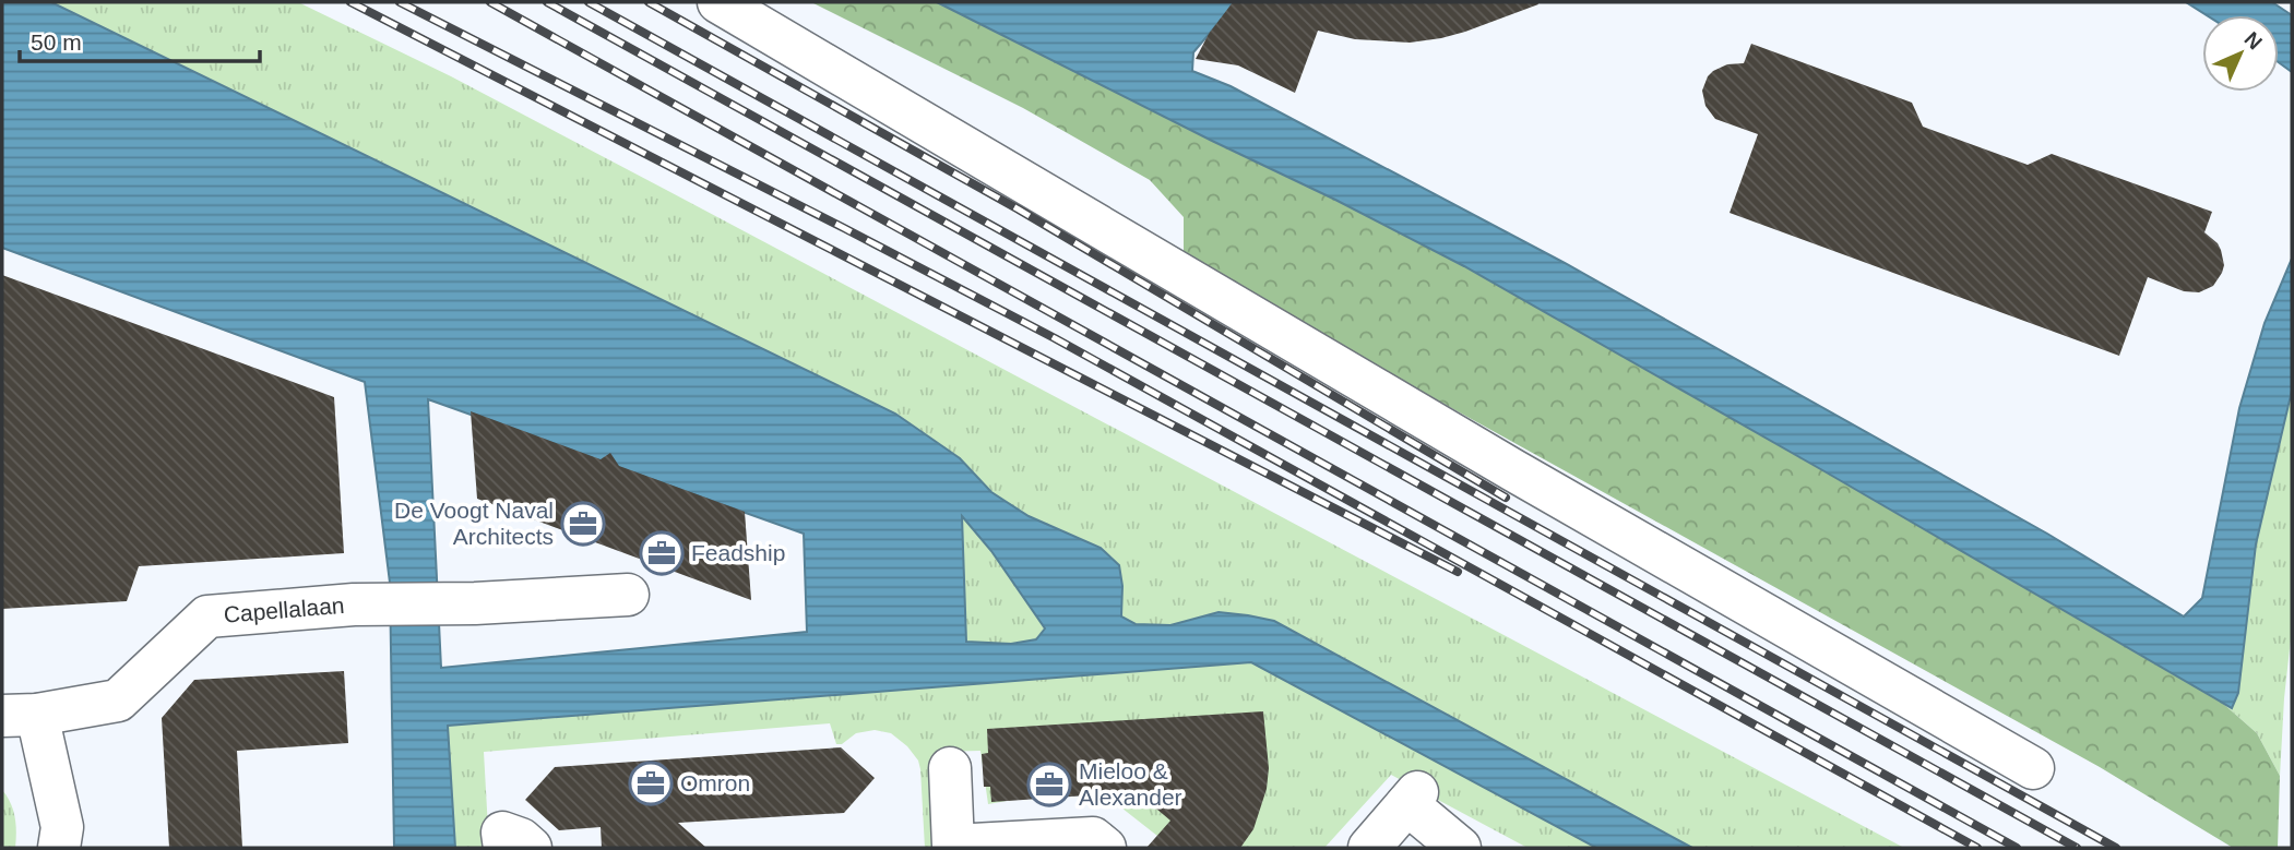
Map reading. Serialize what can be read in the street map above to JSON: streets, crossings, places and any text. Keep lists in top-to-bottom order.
{
  "streets": {
    "street": ["Capellalaan"]
  },
  "places": {
    "office": [
      "De Voogt Naval Architects",
      "Feadship",
      "Omron",
      "Mieloo & Alexander"
    ]
  },
  "scale_bar": "50 m",
  "north": "top right"
}
